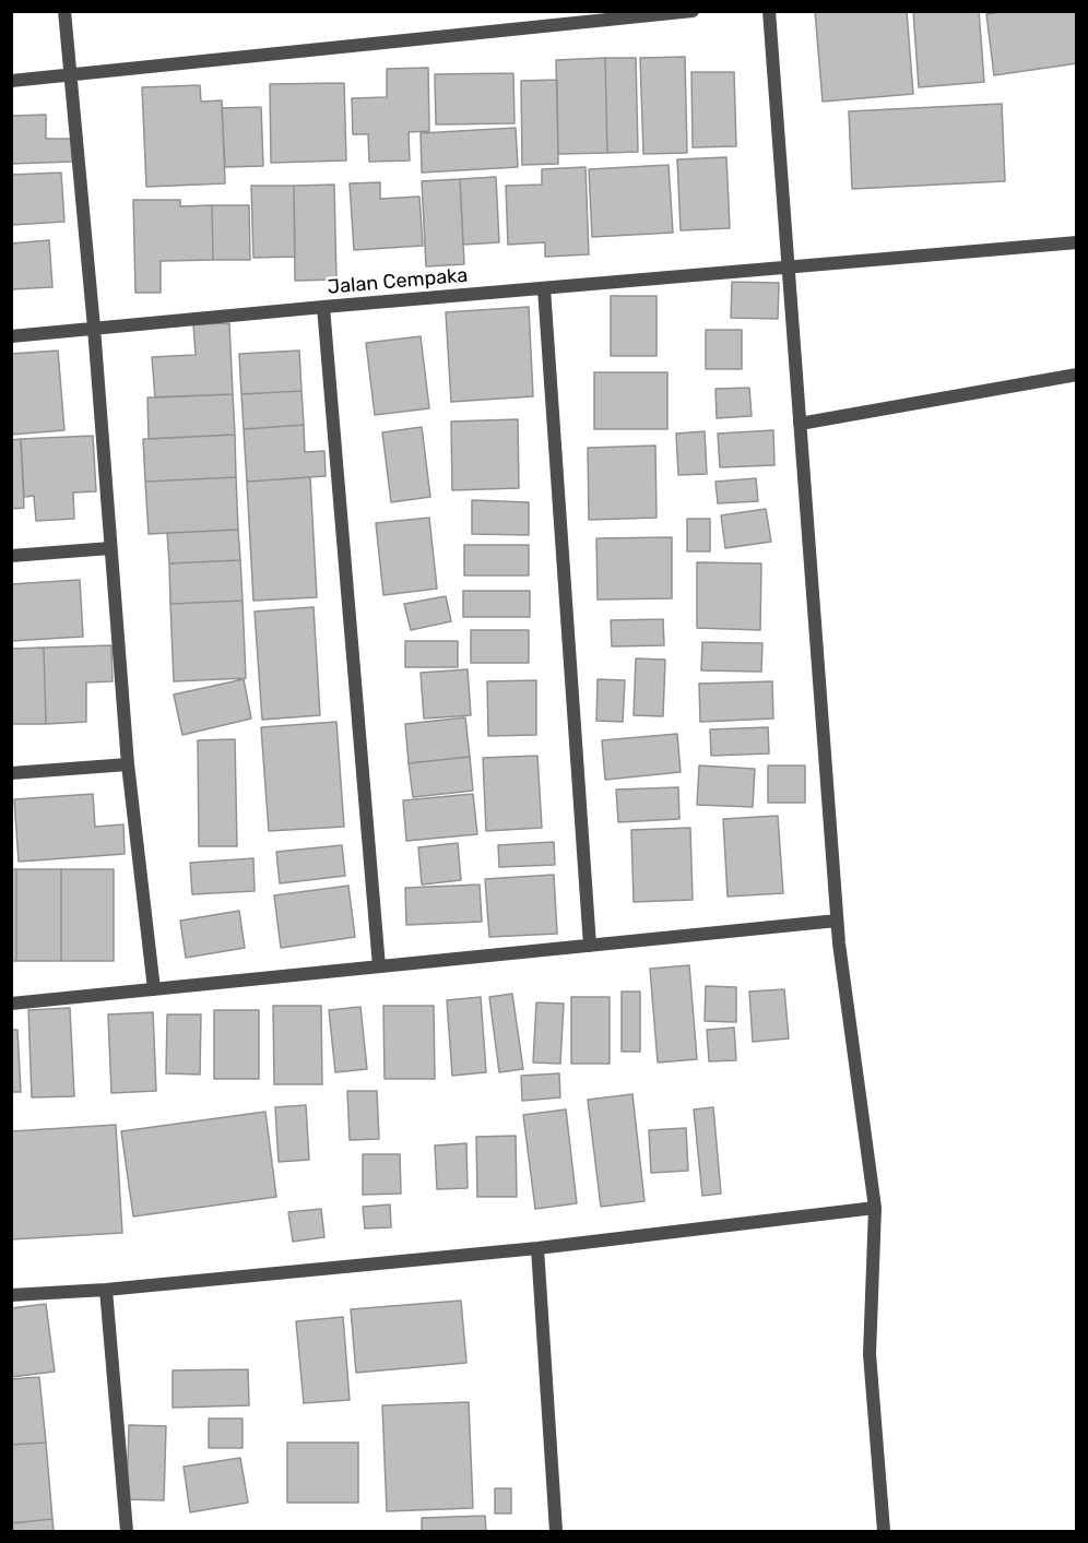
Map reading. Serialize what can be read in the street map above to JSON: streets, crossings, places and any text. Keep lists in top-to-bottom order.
{
  "streets": {
    "street": ["Jalan Cempaka"]
  }
}
